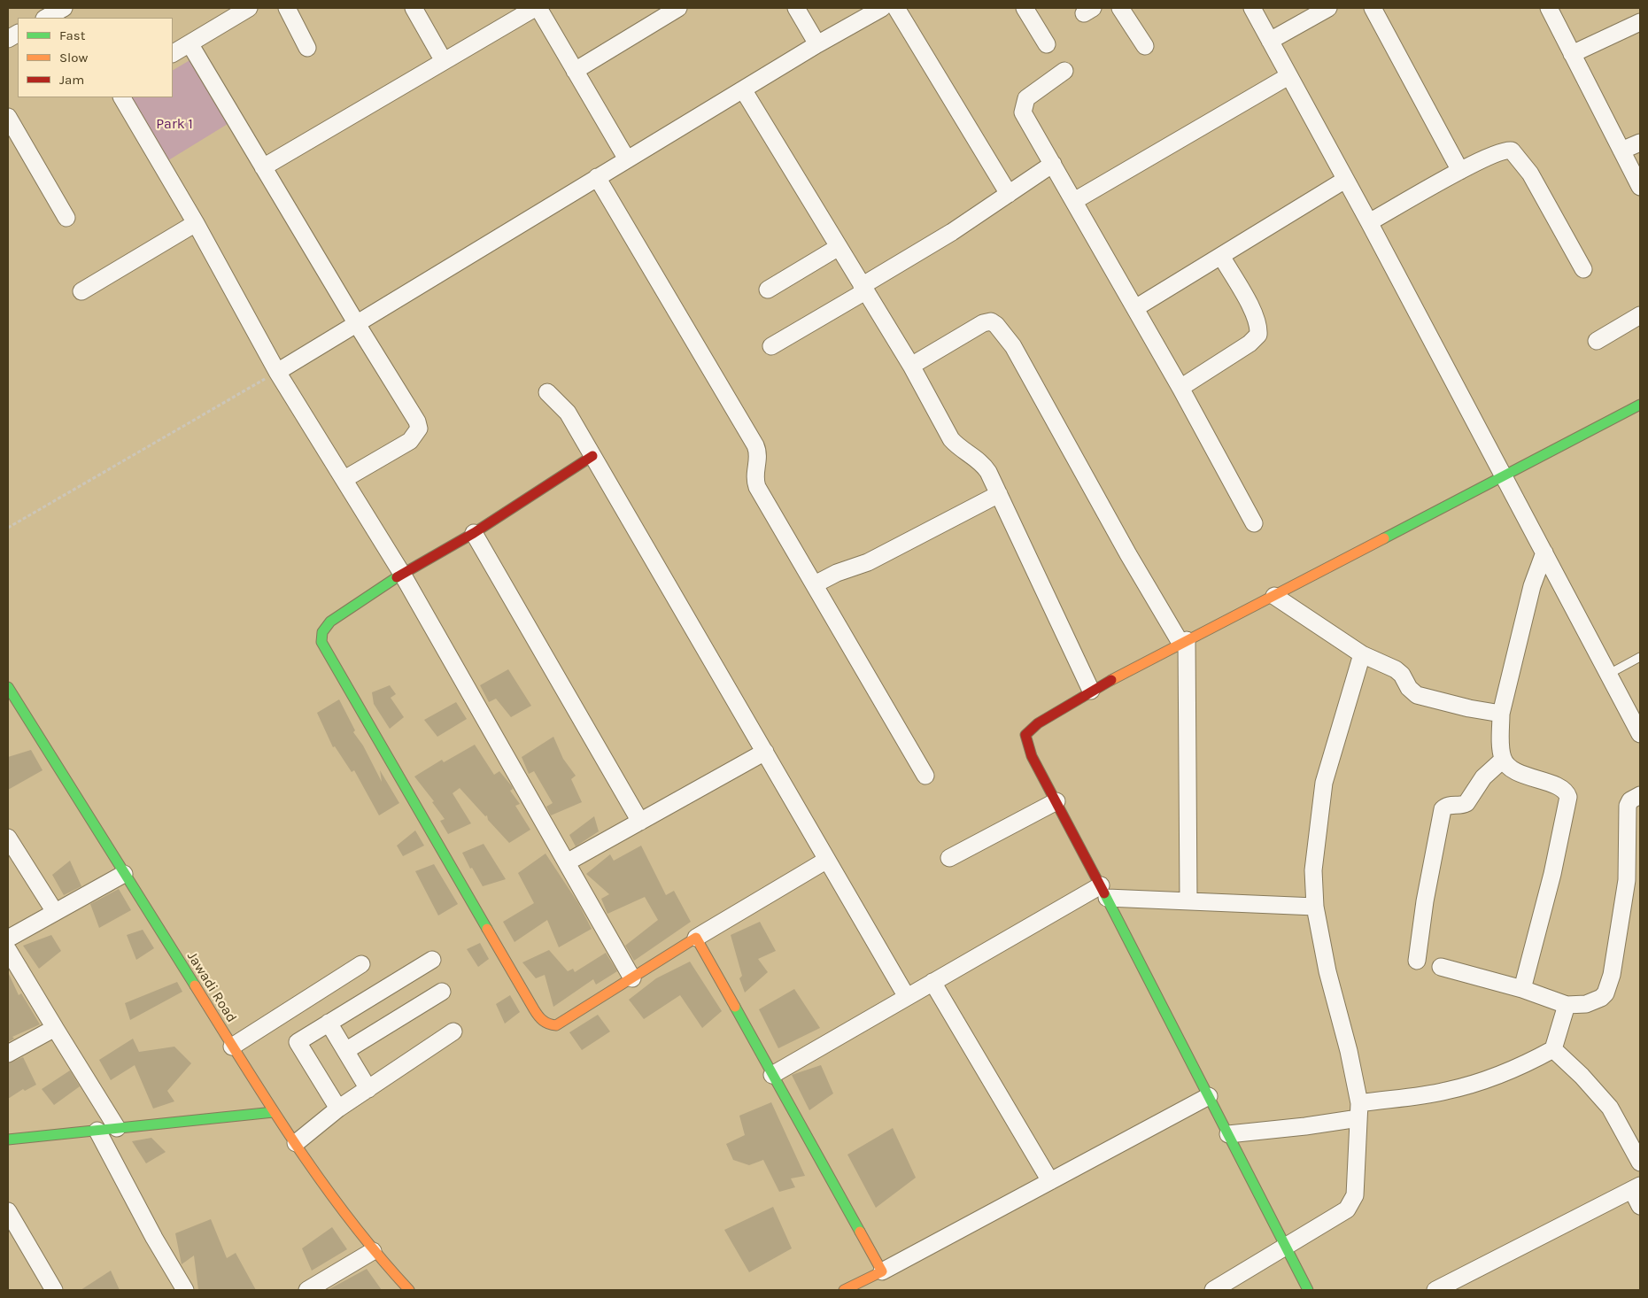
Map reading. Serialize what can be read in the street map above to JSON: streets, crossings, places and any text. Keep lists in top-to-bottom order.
{
  "streets": {
    "street": ["Jawadi Road"]
  },
  "parks": ["Park 1"],
  "legend": ["Fast", "Slow", "Jam"]
}
